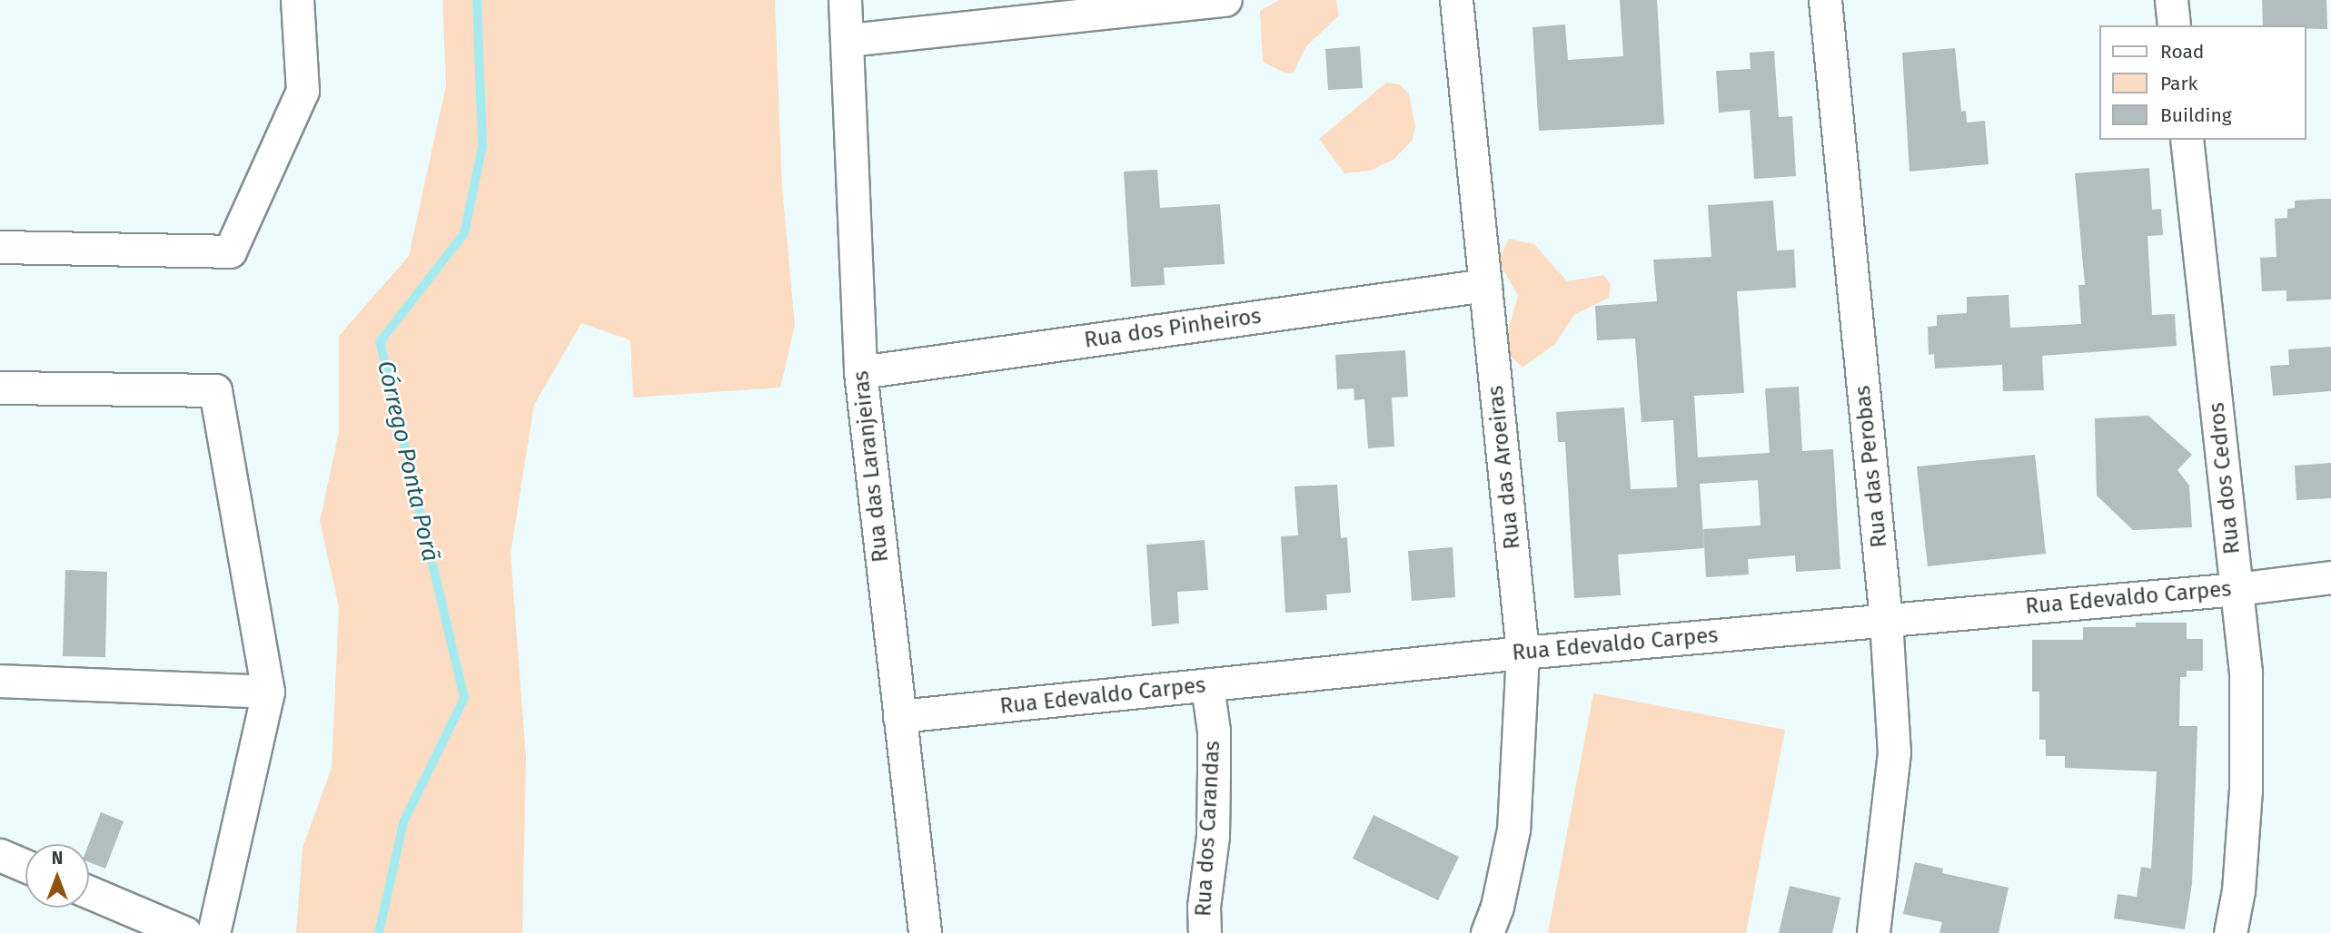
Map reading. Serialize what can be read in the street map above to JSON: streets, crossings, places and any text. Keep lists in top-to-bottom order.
{
  "streets": {
    "street": [
      "Rua dos Pinheiros",
      "Rua das Laranjeiras",
      "Rua das Perobas",
      "Rua das Aroeiras",
      "Rua dos Cedros",
      "Rua Edevaldo Carpes",
      "Rua dos Carandas"
    ]
  },
  "crossings": [
    ["Rua dos Pinheiros", "Rua das Laranjeiras"],
    ["Rua dos Pinheiros", "Rua das Aroeiras"],
    ["Rua das Laranjeiras", "Rua Edevaldo Carpes"],
    ["Rua das Perobas", "Rua Edevaldo Carpes"],
    ["Rua das Aroeiras", "Rua Edevaldo Carpes"],
    ["Rua dos Cedros", "Rua Edevaldo Carpes"],
    ["Rua Edevaldo Carpes", "Rua dos Carandas"]
  ],
  "water": ["Córrego Ponta Porã"],
  "legend": ["Road", "Park", "Building"],
  "north": "top"
}
